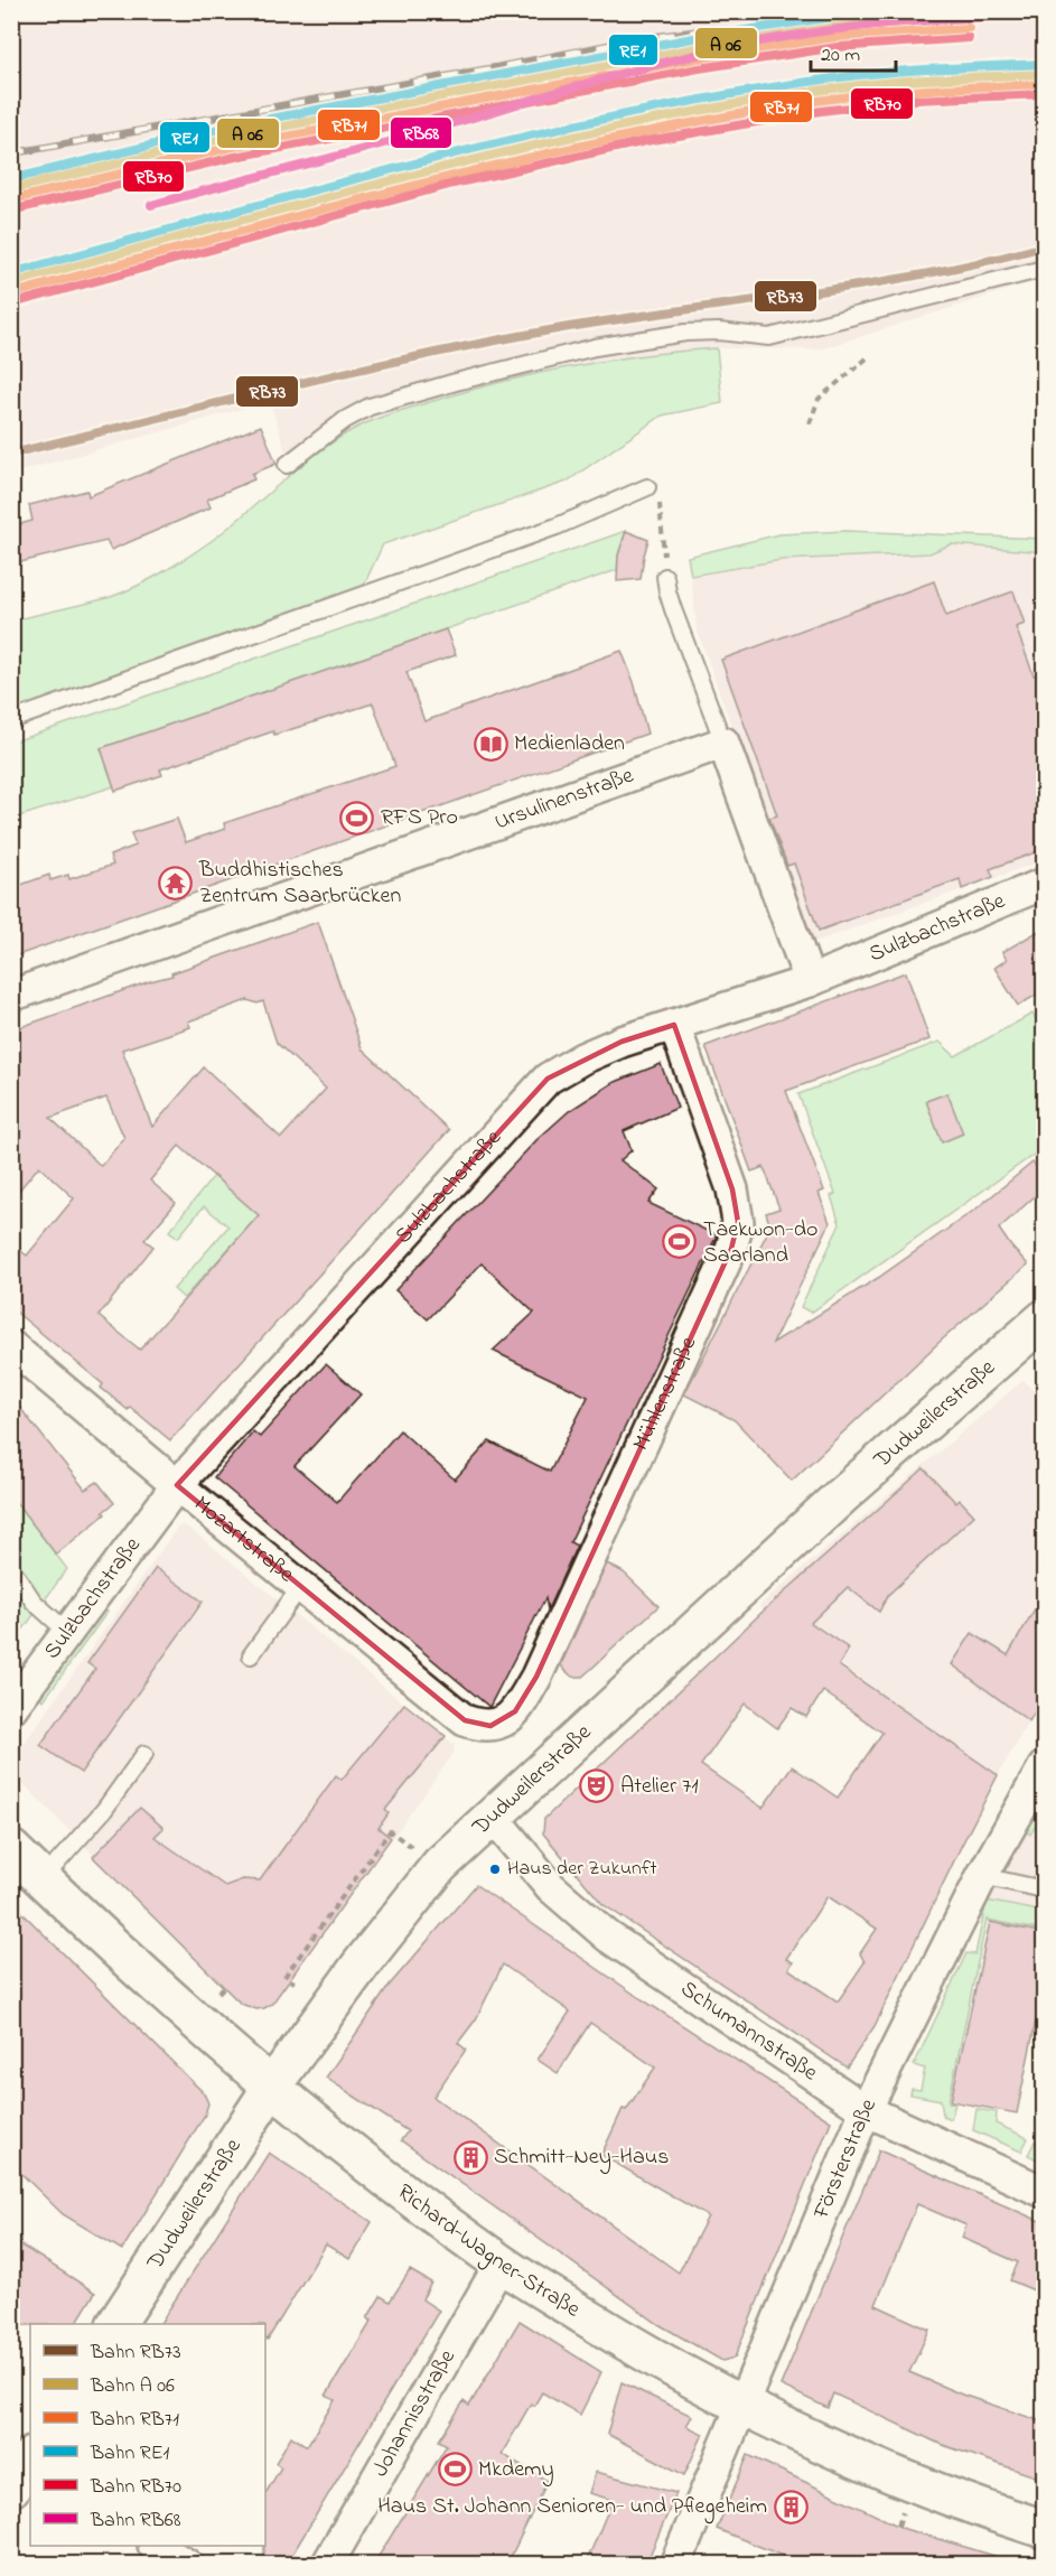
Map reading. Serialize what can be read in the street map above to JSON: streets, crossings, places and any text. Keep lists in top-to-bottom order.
{
  "streets": {
    "main road": ["Dudweilerstraße", "Richard-Wagner-Straße"],
    "street": [
      "Ursulinenstraße",
      "Sulzbachstraße",
      "Mühlenstraße",
      "Mozartstraße",
      "Schumannstraße",
      "Försterstraße",
      "Johannisstraße"
    ]
  },
  "crossings": [
    ["Sulzbachstraße", "Mühlenstraße"],
    ["Sulzbachstraße", "Mozartstraße"],
    ["Mühlenstraße", "Mozartstraße"],
    ["Dudweilerstraße", "Schumannstraße"],
    ["Dudweilerstraße", "Richard-Wagner-Straße"],
    ["Schumannstraße", "Försterstraße"],
    ["Försterstraße", "Richard-Wagner-Straße"],
    ["Richard-Wagner-Straße", "Johannisstraße"]
  ],
  "places": {
    "library": ["Medienladen"],
    "sports": ["RFS Pro", "Taekwon-do Saarland", "Mkdemy"],
    "temple": ["Buddhistisches Zentrum Saarbrücken"],
    "theatre": ["Atelier 71"],
    "other": ["Haus der Zukunft"],
    "building": ["Schmitt-Ney-Haus", "Haus St. Johann Senioren- und Pflegeheim"]
  },
  "lines": [
    "rail line RE1",
    "rail line RB68",
    "rail line RB71",
    "rail line RB70",
    "rail line RB73"
  ],
  "legend": [
    "Bahn RB73",
    "Bahn A 06",
    "Bahn RB71",
    "Bahn RE1",
    "Bahn RB70",
    "Bahn RB68"
  ],
  "scale_bar": "20 m"
}
